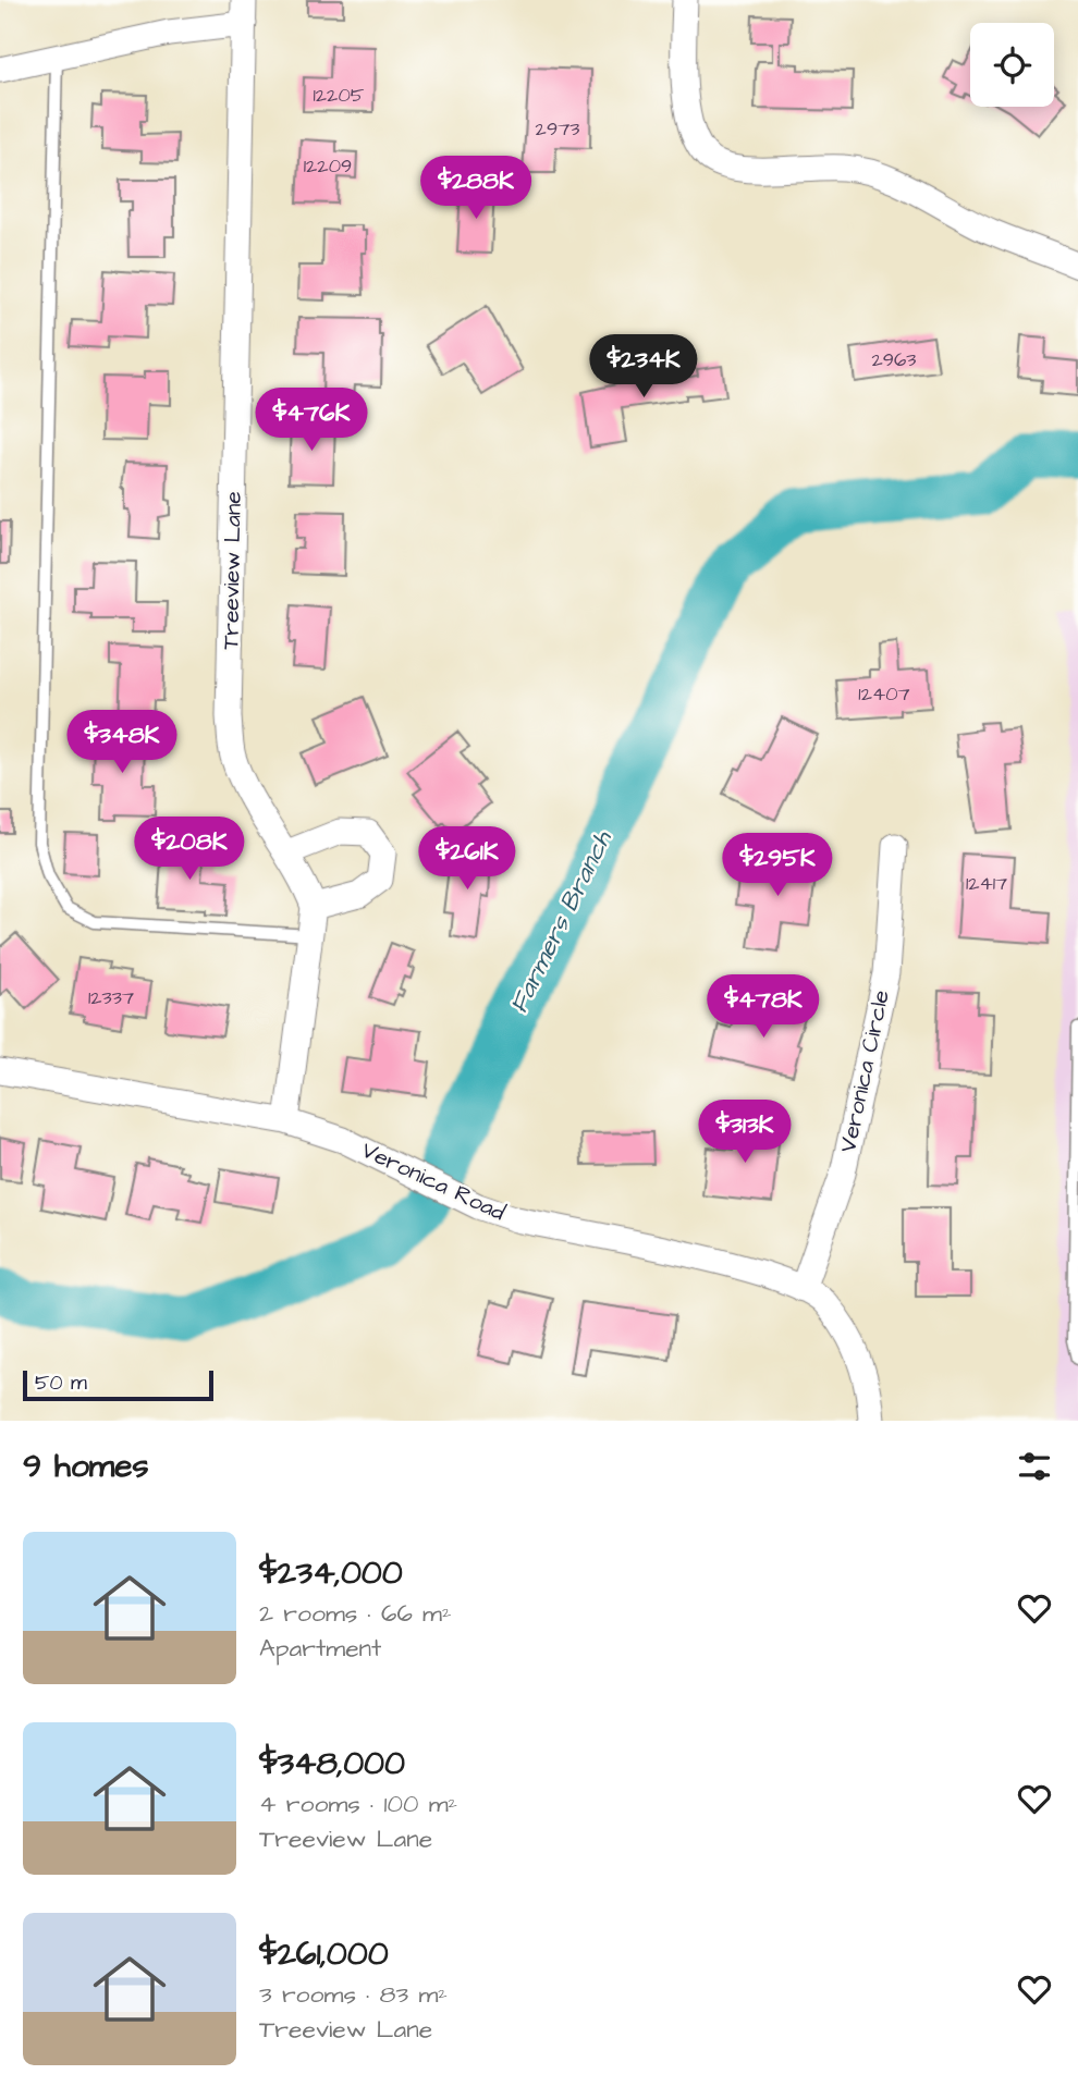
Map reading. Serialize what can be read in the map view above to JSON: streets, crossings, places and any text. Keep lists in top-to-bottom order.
{
  "streets": {
    "street": ["Treeview Lane", "Veronica Circle", "Veronica Road"]
  },
  "crossings": [
    ["Treeview Lane", "Veronica Road"],
    ["Veronica Circle", "Veronica Road"]
  ],
  "water": ["Farmers Branch"],
  "house_numbers": [
    "12205",
    "2973",
    "12209",
    "2963",
    "12407",
    "12417",
    "12337"
  ],
  "scale_bar": "50 m",
  "page": {
    "price": [
      "$288K",
      "$234K",
      "$476K",
      "$348K",
      "$208K",
      "$261K",
      "$295K",
      "$478K",
      "$313K"
    ],
    "scale": "50 m",
    "heading": "9 homes",
    "list": [
      {
        "name": "$234,000",
        "note": "2 rooms · 66 m² · Apartment"
      },
      {
        "name": "$348,000",
        "note": "4 rooms · 100 m² · Treeview Lane"
      },
      {
        "name": "$261,000",
        "note": "3 rooms · 83 m² · Treeview Lane"
      }
    ]
  }
}
